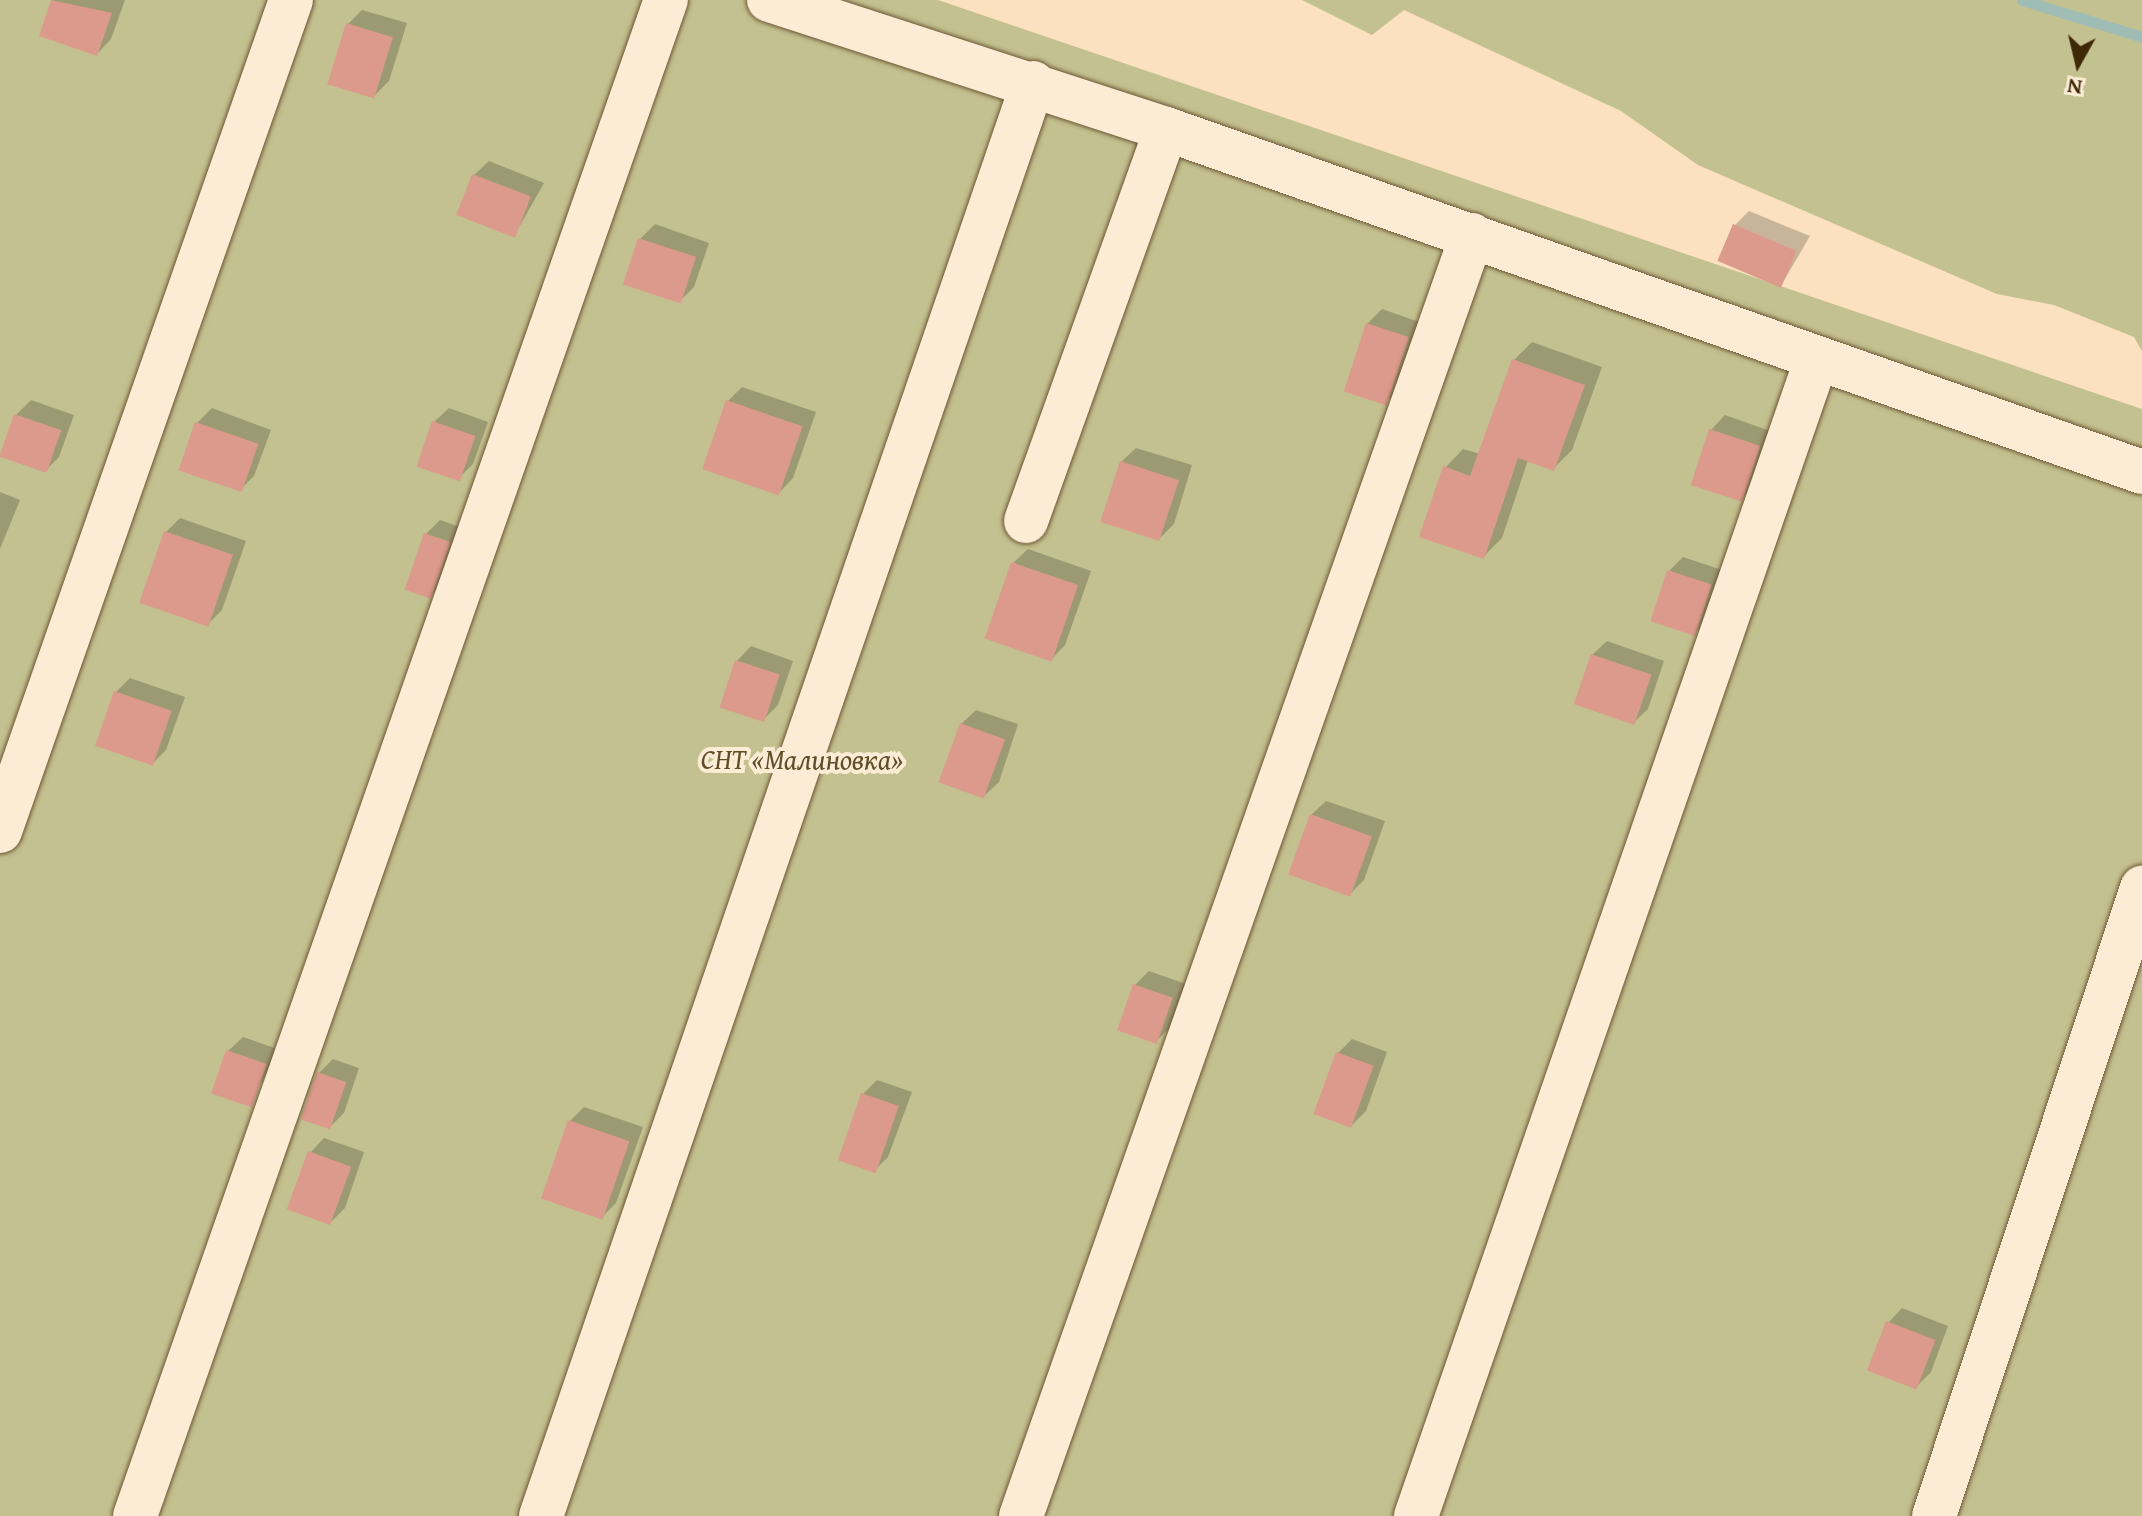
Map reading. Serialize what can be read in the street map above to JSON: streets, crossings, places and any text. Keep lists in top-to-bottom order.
{
  "parks": ["СНТ «Малиновка»"],
  "north": "bottom"
}
